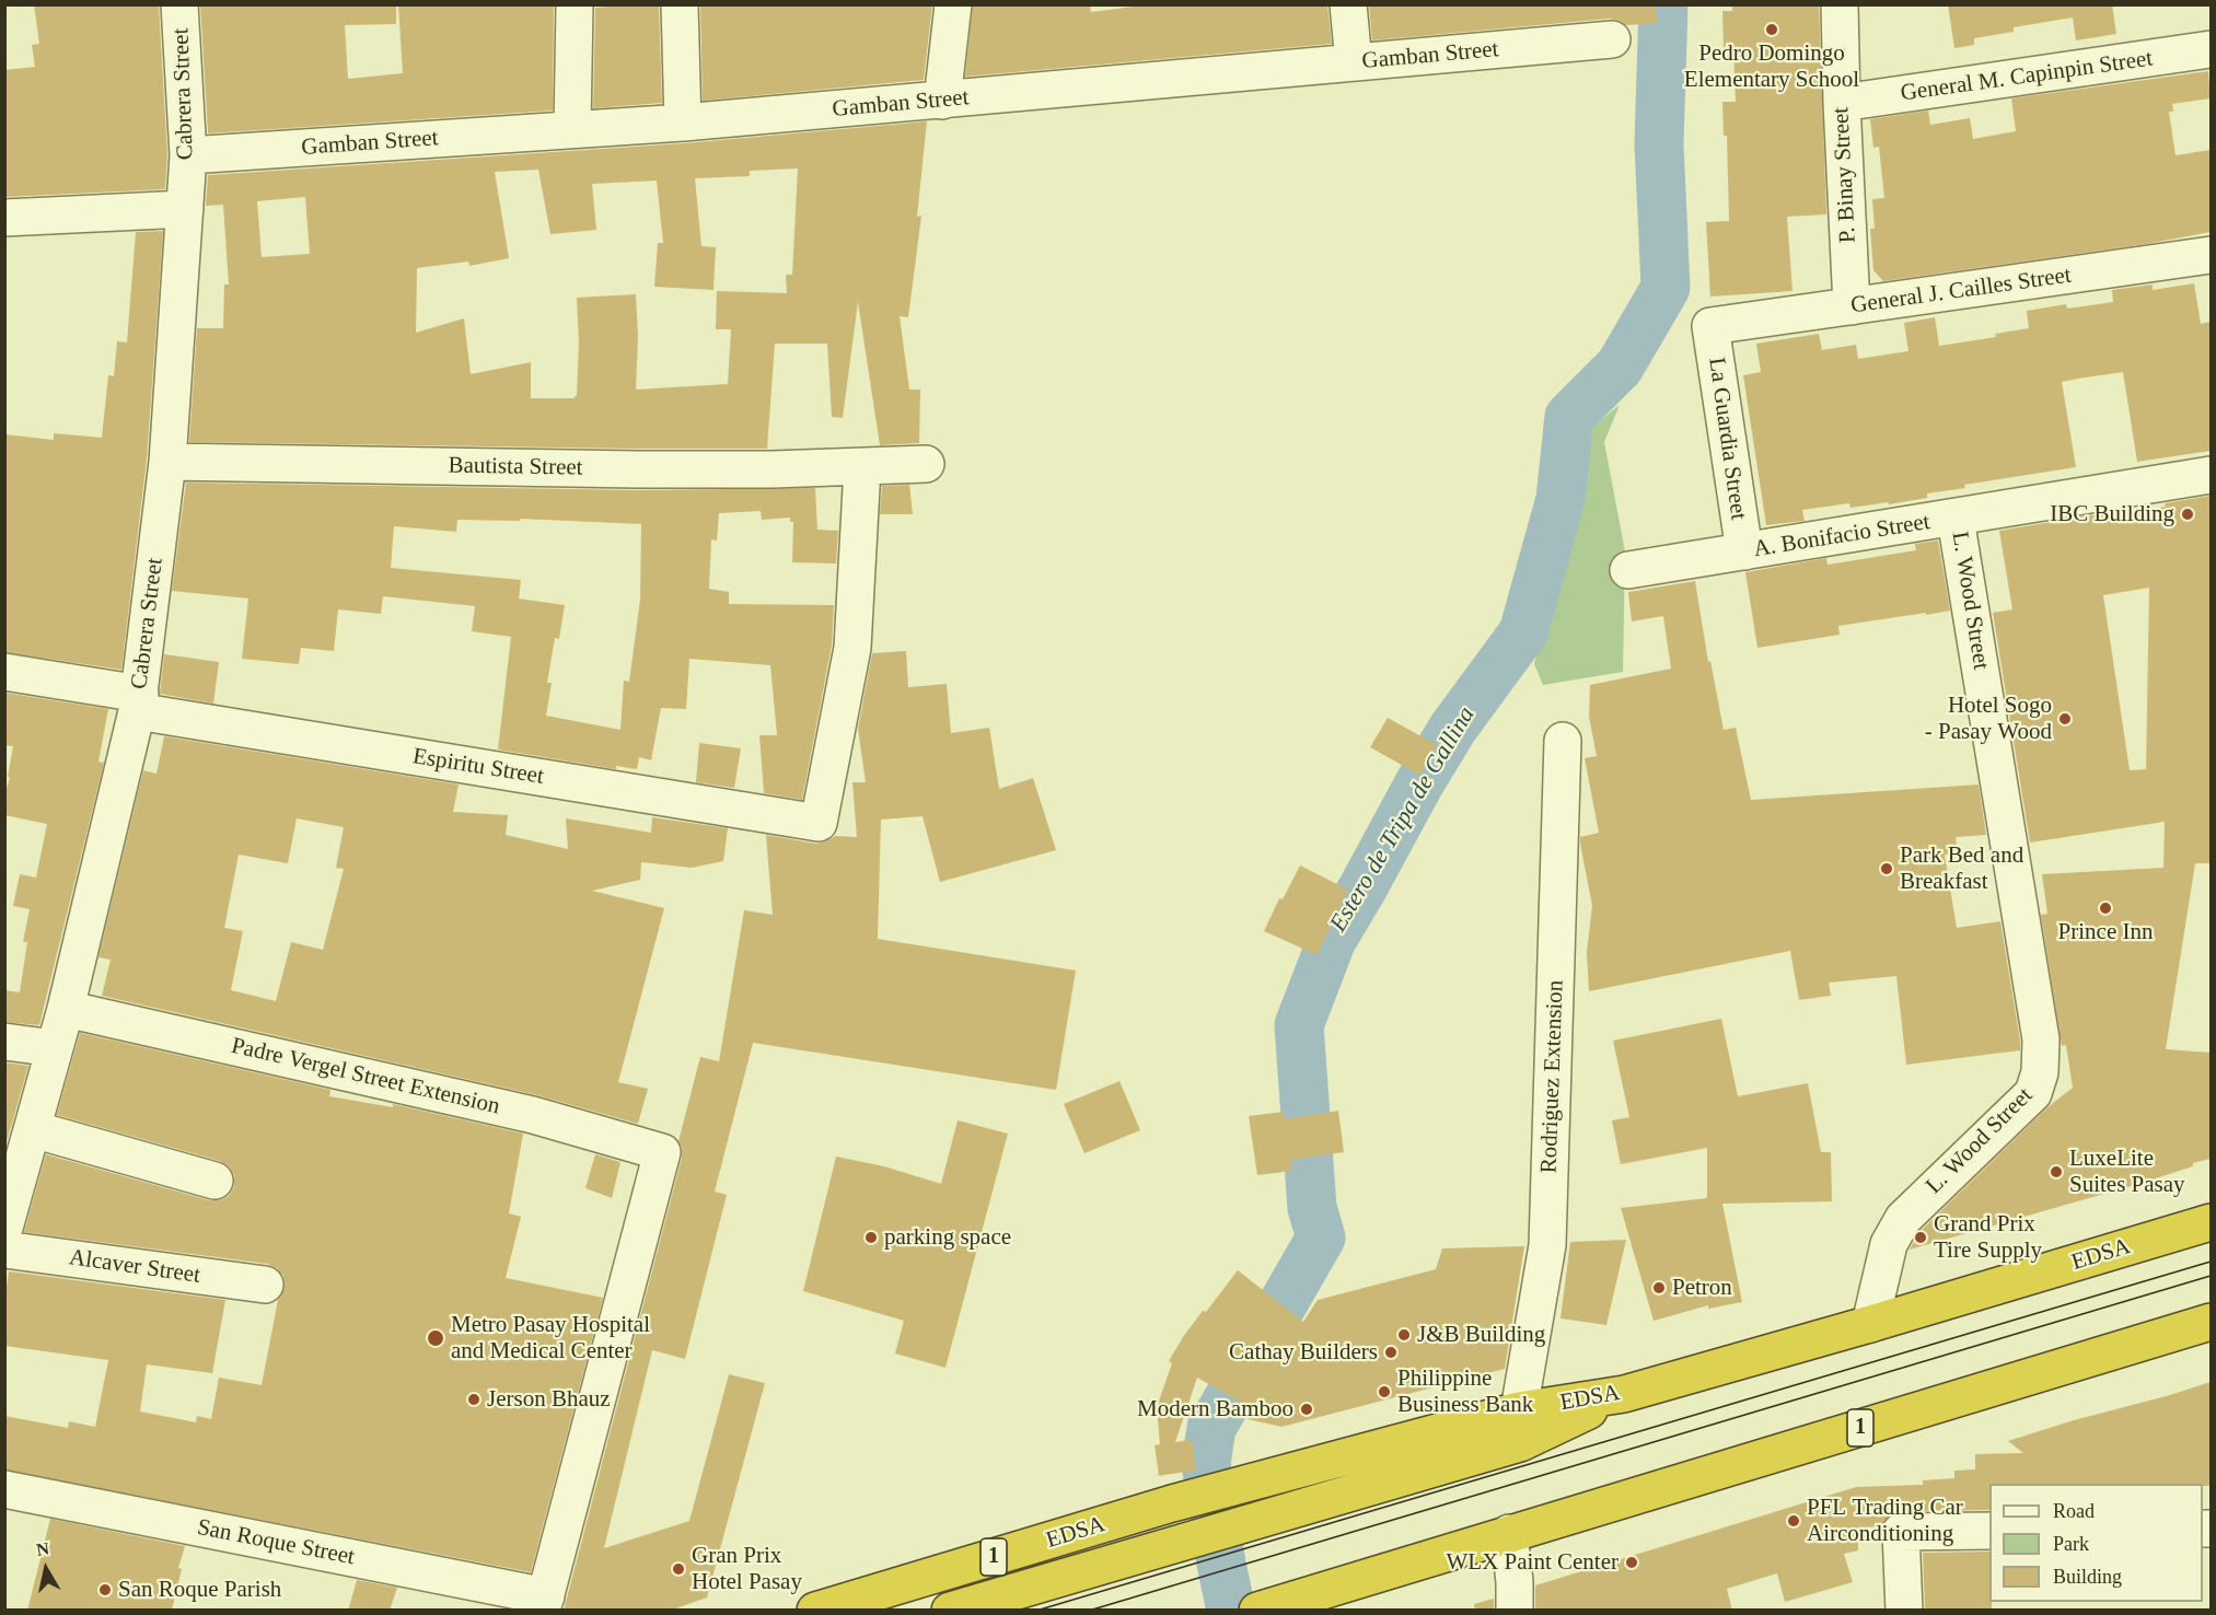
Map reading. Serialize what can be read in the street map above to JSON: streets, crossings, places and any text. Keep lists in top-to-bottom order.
{
  "streets": {
    "highway": ["EDSA", "1"],
    "street": [
      "Gamban Street",
      "General M. Capinpin Street",
      "Cabrera Street",
      "P. Binay Street",
      "General J. Cailles Street",
      "La Guardia Street",
      "Bautista Street",
      "A. Bonifacio Street",
      "L. Wood Street",
      "Espiritu Street",
      "Padre Vergel Street Extension",
      "Rodriguez Extension",
      "Alcaver Street",
      "San Roque Street"
    ]
  },
  "crossings": [
    ["Gamban Street", "Cabrera Street"],
    ["General M. Capinpin Street", "P. Binay Street"],
    ["Cabrera Street", "Bautista Street"],
    ["Cabrera Street", "Espiritu Street"],
    ["Cabrera Street", "Padre Vergel Street Extension"],
    ["P. Binay Street", "General J. Cailles Street"],
    ["General J. Cailles Street", "La Guardia Street"],
    ["La Guardia Street", "A. Bonifacio Street"],
    ["Bautista Street", "Espiritu Street"],
    ["A. Bonifacio Street", "L. Wood Street"],
    ["L. Wood Street", "EDSA"],
    ["Padre Vergel Street Extension", "San Roque Street"],
    ["Rodriguez Extension", "EDSA"]
  ],
  "water": ["Estero de Tripa de Gallina"],
  "places": [
    "Pedro Domingo Elementary School",
    "IBC Building",
    "Hotel Sogo - Pasay Wood",
    "Park Bed and Breakfast",
    "Prince Inn",
    "LuxeLite Suites Pasay",
    "parking space",
    "Grand Prix Tire Supply",
    "Petron",
    "J&B Building",
    "Metro Pasay Hospital and Medical Center",
    "Cathay Builders",
    "Philippine Business Bank",
    "Jerson Bhauz",
    "Modern Bamboo",
    "PFL Trading Car Airconditioning",
    "WLX Paint Center",
    "Gran Prix Hotel Pasay",
    "San Roque Parish"
  ],
  "legend": ["Road", "Park", "Building"],
  "north": "top"
}
